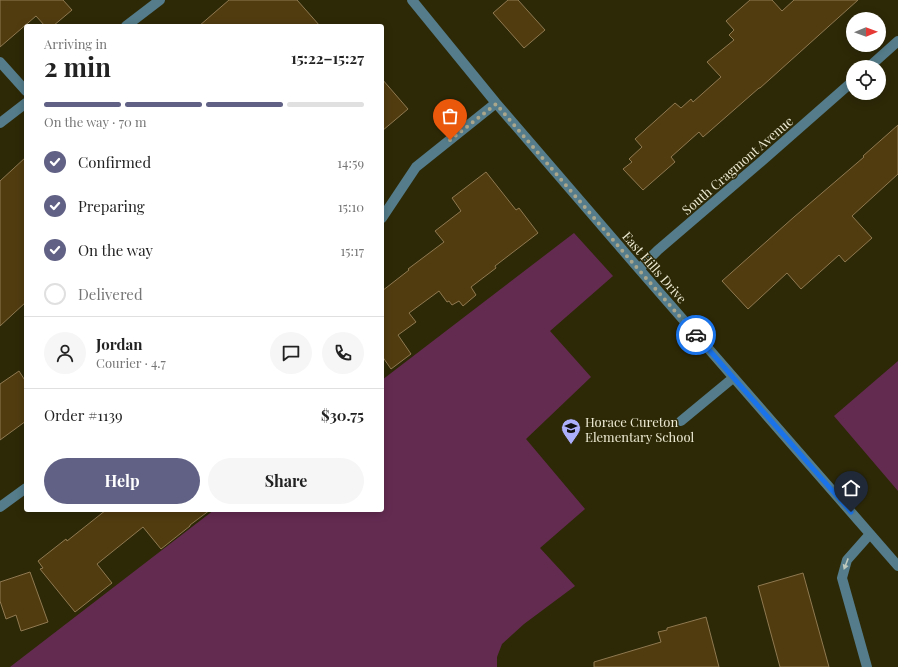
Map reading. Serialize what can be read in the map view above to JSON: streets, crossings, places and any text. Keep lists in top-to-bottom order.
{
  "streets": {
    "street": ["South Cragmont Avenue", "East Hills Drive"]
  },
  "crossings": [
    ["South Cragmont Avenue", "East Hills Drive"]
  ],
  "places": {
    "school or university": ["Horace Cureton Elementary School"]
  },
  "north": "right",
  "page": {
    "heading": ["2 min", "Arriving in", "15:22–15:27"],
    "panel": [
      "Jordan",
      "Courier · 4.7",
      "Order #1139",
      "$30.75"
    ],
    "bar": "On the way · 70 m",
    "list": [
      ["Confirmed", "14:59"],
      ["Preparing", "15:10"],
      ["On the way", "15:17"],
      "Delivered"
    ],
    "buttons": ["Help", "Share"]
  }
}
